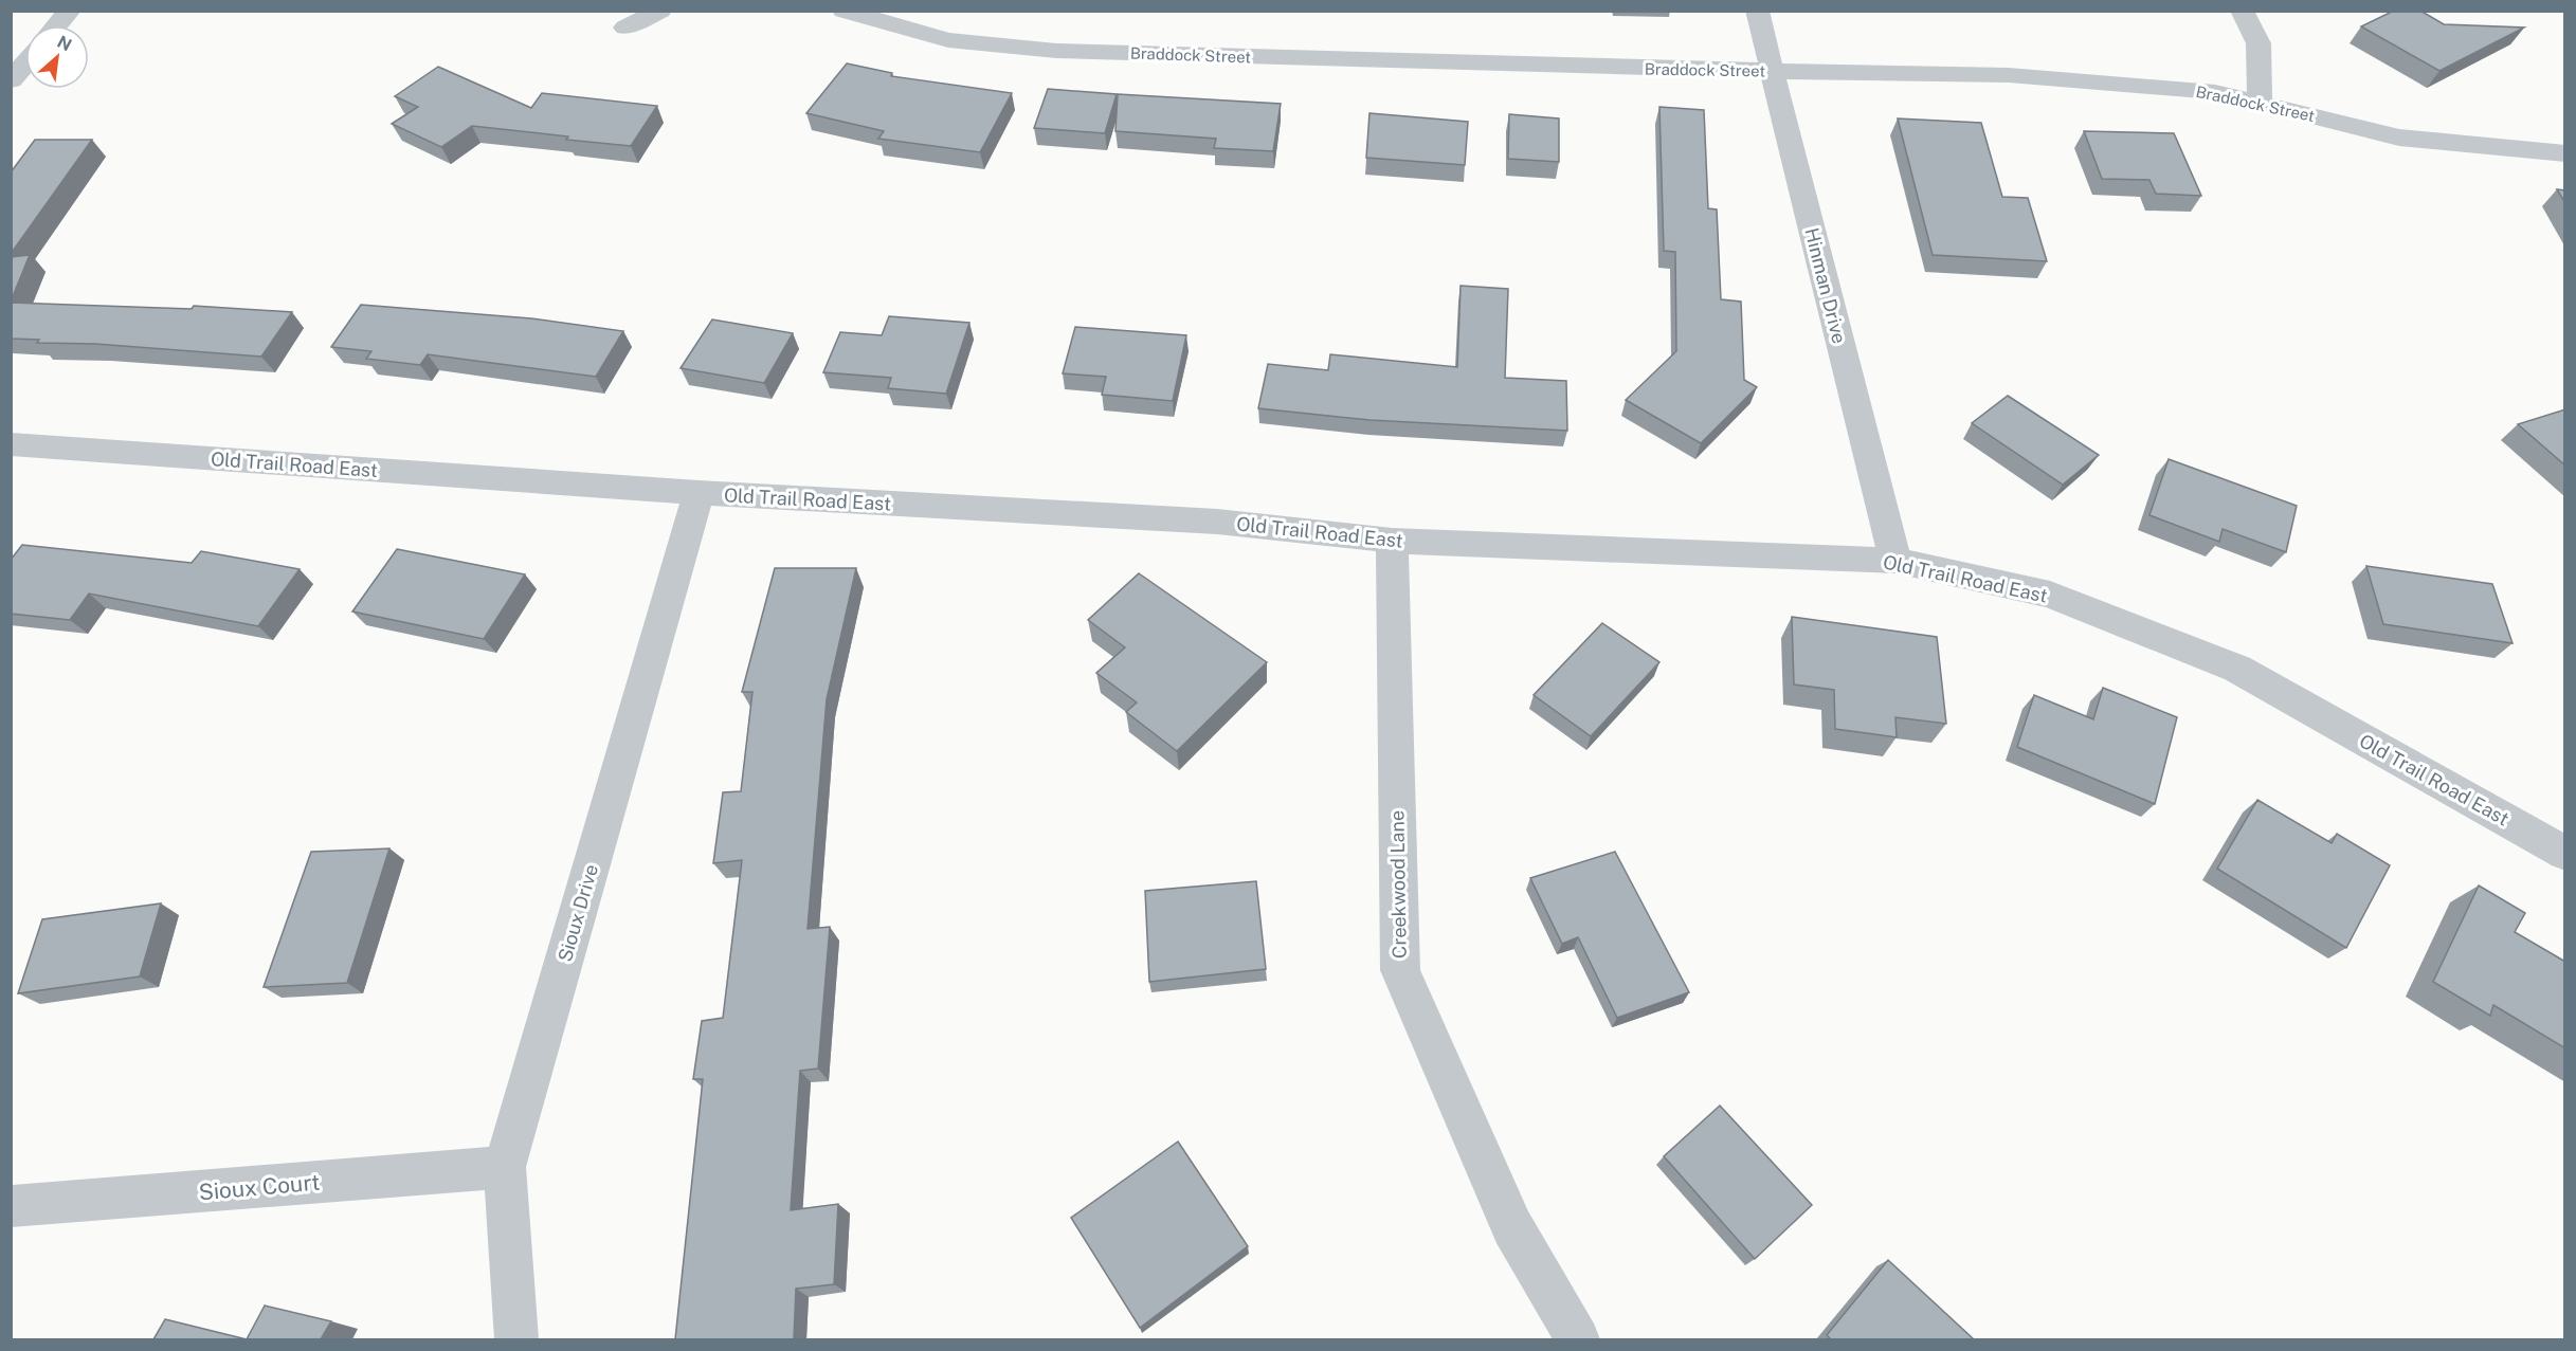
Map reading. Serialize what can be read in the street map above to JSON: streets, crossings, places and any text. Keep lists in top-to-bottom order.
{
  "streets": {
    "street": [
      "Braddock Street",
      "Hinman Drive",
      "Old Trail Road East",
      "Creekwood Lane",
      "Sioux Drive",
      "Sioux Court"
    ]
  },
  "crossings": [
    ["Braddock Street", "Hinman Drive"],
    ["Hinman Drive", "Old Trail Road East"],
    ["Old Trail Road East", "Creekwood Lane"],
    ["Old Trail Road East", "Sioux Drive"],
    ["Sioux Drive", "Sioux Court"]
  ],
  "north": "top right"
}
